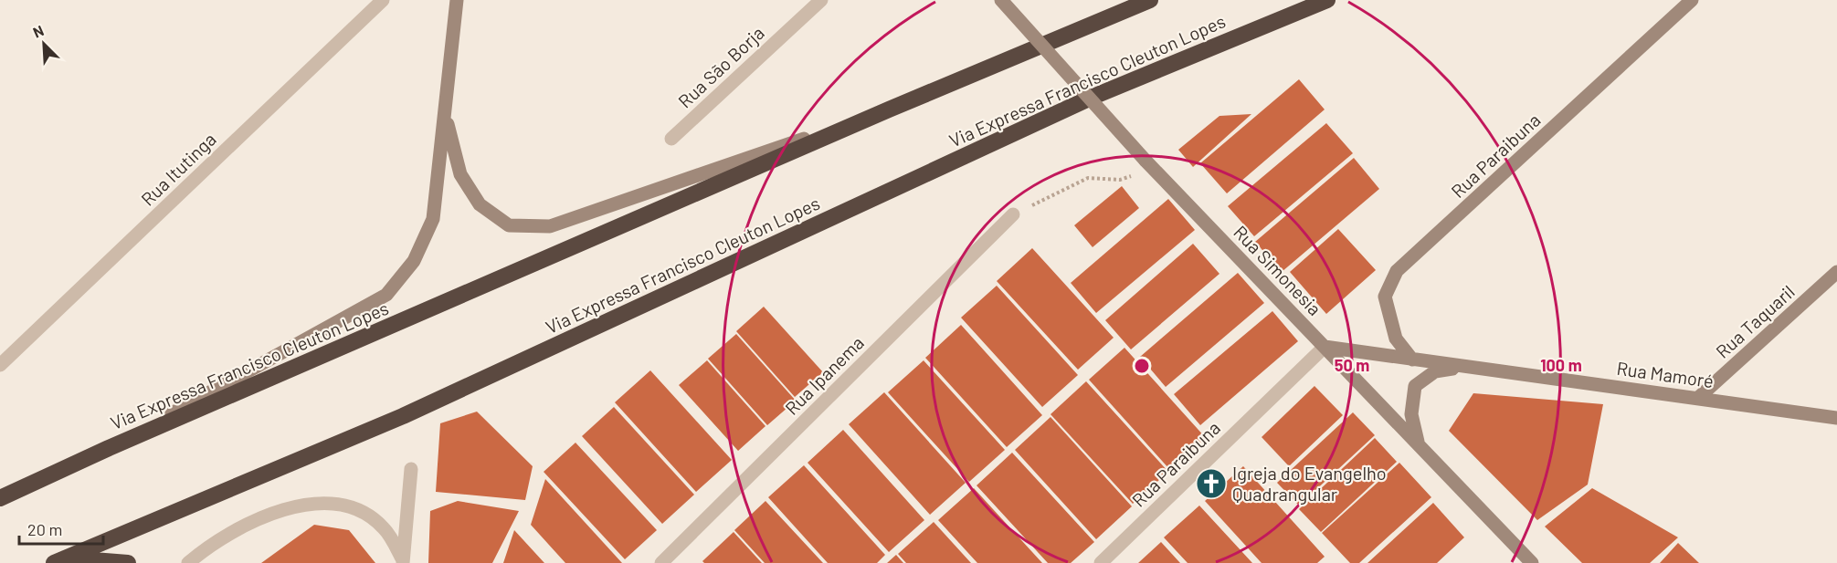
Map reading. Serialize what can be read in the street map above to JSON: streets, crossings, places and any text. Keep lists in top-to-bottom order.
{
  "streets": {
    "highway": ["Via Expressa Francisco Cleuton Lopes"],
    "street": [
      "Rua São Borja",
      "Rua Paraibuna",
      "Rua Itutinga",
      "Rua Simonesia",
      "Rua Taquaril",
      "Rua Mamoré",
      "Rua Ipanema"
    ]
  },
  "crossings": [
    ["Rua Paraibuna", "Rua Simonesia"],
    ["Rua Paraibuna", "Rua Mamoré"],
    ["Rua Simonesia", "Rua Mamoré"],
    ["Rua Taquaril", "Rua Mamoré"]
  ],
  "places": {
    "church": ["Igreja do Evangelho Quadrangular"]
  },
  "scale_bar": "20 m",
  "north": "top left",
  "rings": ["50 m", "100 m"]
}
